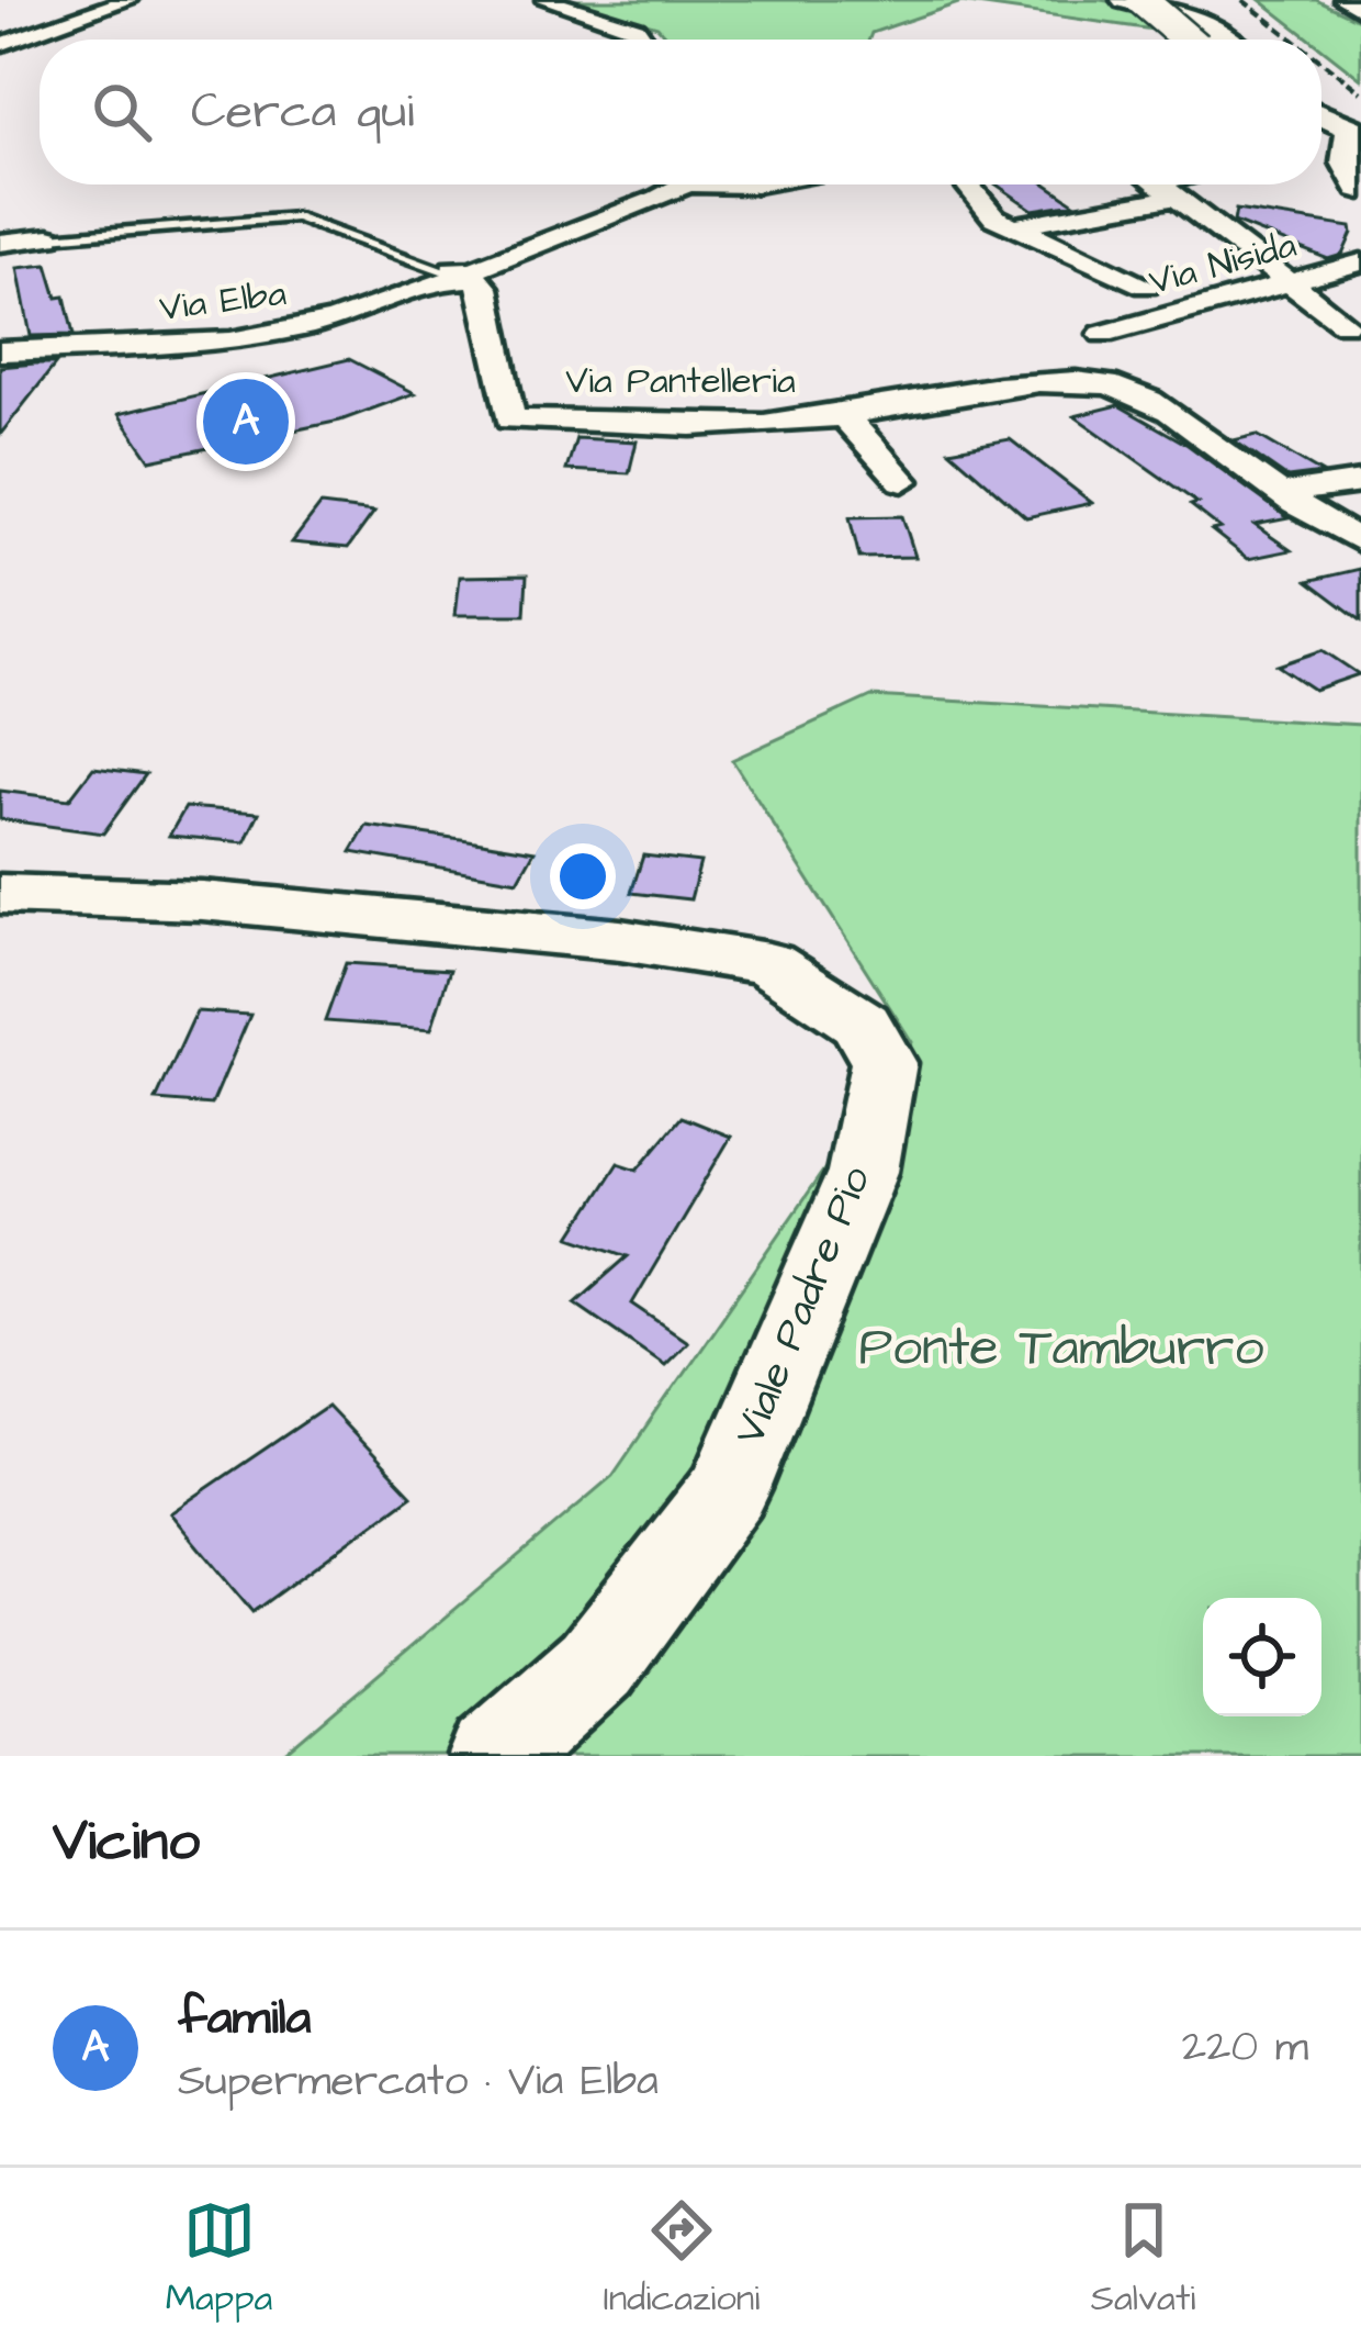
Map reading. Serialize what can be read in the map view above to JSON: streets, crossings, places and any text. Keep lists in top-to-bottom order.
{
  "streets": {
    "street": [
      "Via Nisida",
      "Via Elba",
      "Via Pantelleria",
      "Viale Padre Pio"
    ]
  },
  "crossings": [
    ["Via Elba", "Via Pantelleria"]
  ],
  "parks": ["Ponte Tamburro"],
  "page": {
    "search": "Cerca qui",
    "pins": "A",
    "heading": "Vicino",
    "list": [
      {
        "mark": "A",
        "name": "famila",
        "note": "Supermercato · Via Elba",
        "value": "220 m"
      }
    ],
    "nav": ["Mappa", "Indicazioni", "Salvati"]
  }
}
